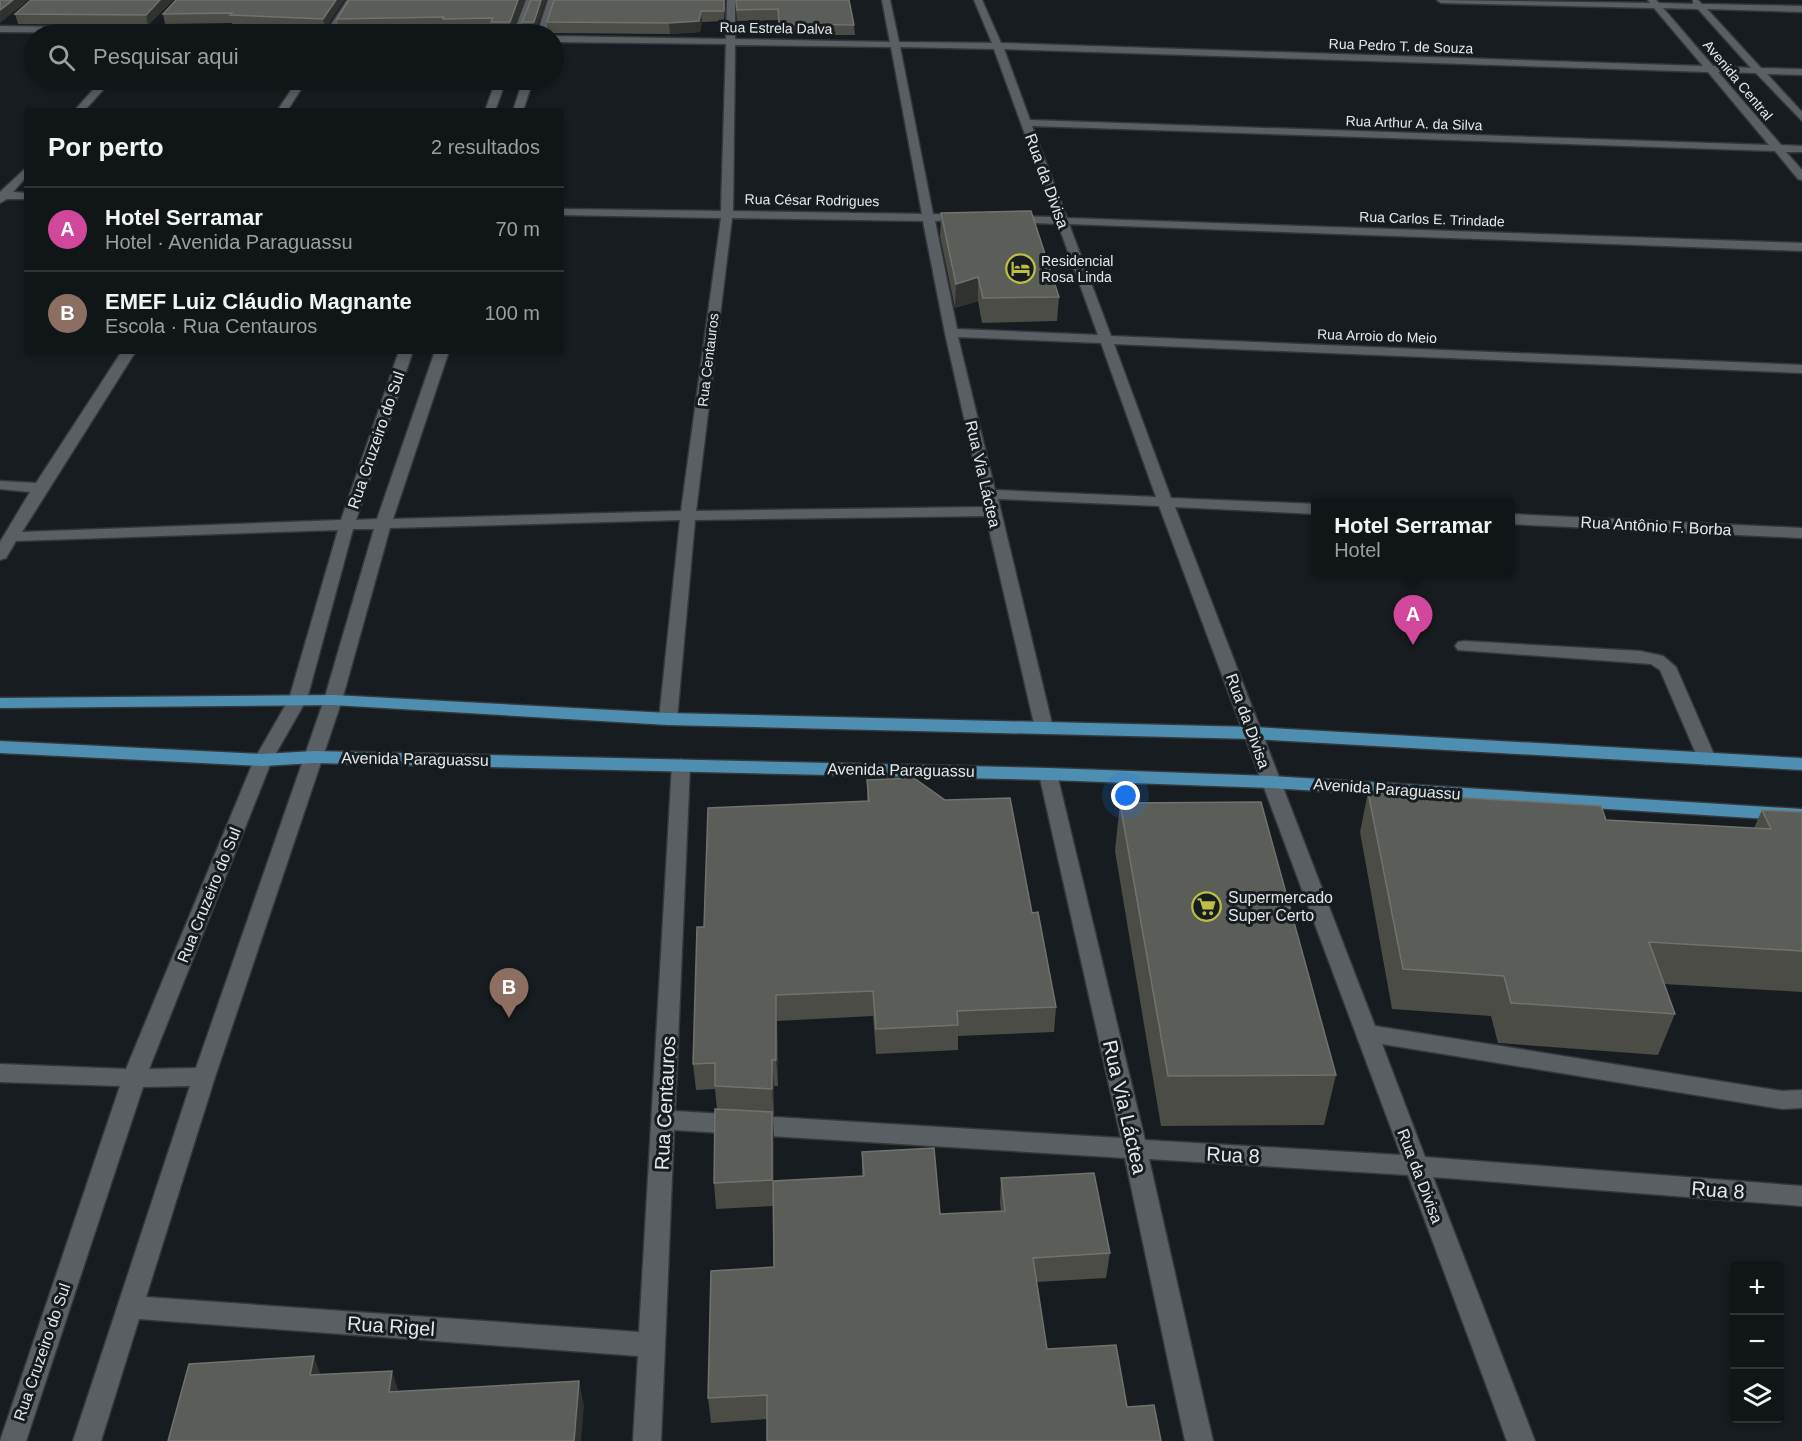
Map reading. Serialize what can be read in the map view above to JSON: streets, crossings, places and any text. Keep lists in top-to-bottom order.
{
  "streets": {
    "main road": ["Avenida Paraguassu"],
    "street": [
      "Rua Estrela Dalva",
      "Rua Pedro T. de Souza",
      "Avenida Central",
      "Rua Arthur A. da Silva",
      "Rua da Divisa",
      "Rua César Rodrigues",
      "Rua Carlos E. Trindade",
      "Rua Arroio do Meio",
      "Rua Centauros",
      "Rua Cruzeiro do Sul",
      "Rua Via Láctea",
      "Rua Antônio F. Borba",
      "Rua 8",
      "Rua Rigel"
    ]
  },
  "crossings": [
    ["Rua Estrela Dalva", "Rua Pedro T. de Souza"],
    ["Rua Estrela Dalva", "Rua da Divisa"],
    ["Rua Estrela Dalva", "Rua Centauros"],
    ["Rua Estrela Dalva", "Rua Via Láctea"],
    ["Rua Pedro T. de Souza", "Avenida Central"],
    ["Rua Pedro T. de Souza", "Rua da Divisa"],
    ["Avenida Central", "Rua Arthur A. da Silva"],
    ["Rua Arthur A. da Silva", "Rua da Divisa"],
    ["Rua da Divisa", "Rua Carlos E. Trindade"],
    ["Rua da Divisa", "Rua Arroio do Meio"],
    ["Rua da Divisa", "Avenida Paraguassu"],
    ["Rua da Divisa", "Rua 8"],
    ["Rua César Rodrigues", "Rua Centauros"],
    ["Rua César Rodrigues", "Rua Via Láctea"],
    ["Rua Arroio do Meio", "Rua Via Láctea"],
    ["Rua Centauros", "Avenida Paraguassu"],
    ["Rua Centauros", "Rua 8"],
    ["Rua Centauros", "Rua Rigel"],
    ["Rua Cruzeiro do Sul", "Avenida Paraguassu"],
    ["Rua Cruzeiro do Sul", "Rua Rigel"],
    ["Rua Via Láctea", "Avenida Paraguassu"],
    ["Rua Via Láctea", "Rua 8"]
  ],
  "places": {
    "hotel": ["Residencial Rosa Linda"],
    "supermarket": ["Supermercado Super Certo"]
  },
  "page": {
    "search": "Pesquisar aqui",
    "heading": ["Por perto", "2 resultados"],
    "list": [
      {
        "mark": "A",
        "name": "Hotel Serramar",
        "note": "Hotel · Avenida Paraguassu",
        "value": "70 m"
      },
      {
        "mark": "B",
        "name": "EMEF Luiz Cláudio Magnante",
        "note": "Escola · Rua Centauros",
        "value": "100 m"
      }
    ],
    "popup": ["Hotel Serramar", "Hotel"],
    "pins": ["A", "B"],
    "map_buttons": ["+", "−"]
  }
}
